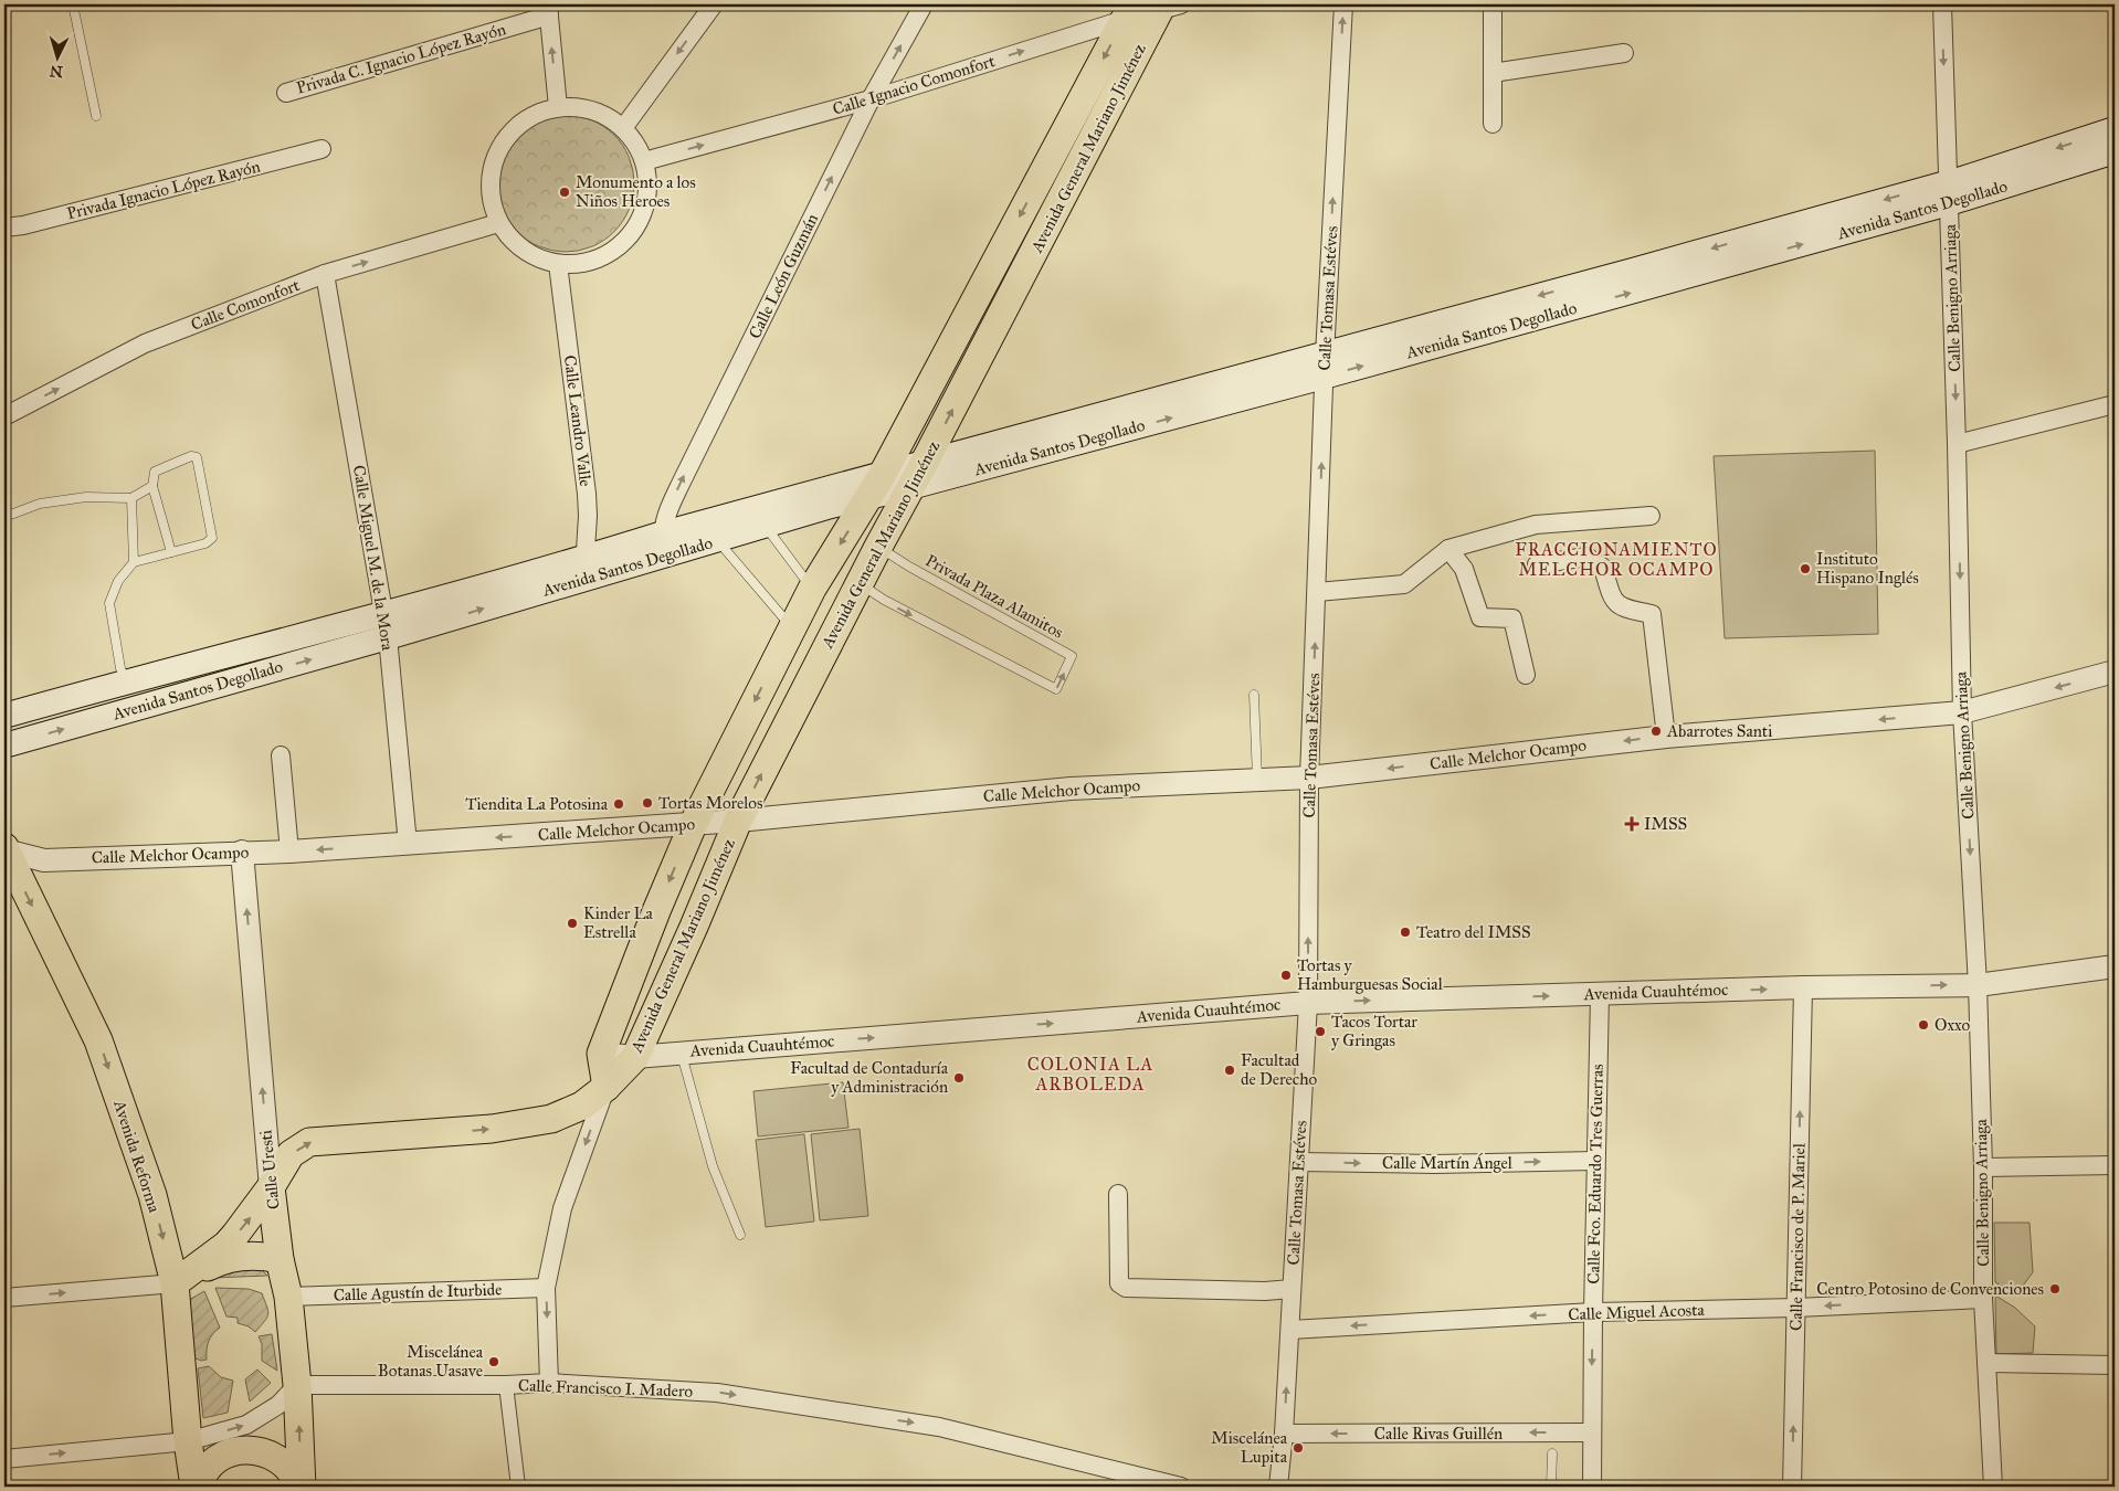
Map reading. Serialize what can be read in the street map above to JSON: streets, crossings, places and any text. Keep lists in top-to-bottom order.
{
  "streets": {
    "main road": [
      "Avenida General Mariano Jiménez",
      "Avenida Santos Degollado",
      "Avenida Reforma",
      "Calle Uresti"
    ],
    "street": [
      "Privada C. Ignacio López Rayón",
      "Calle Ignacio Comonfort",
      "Privada Ignacio López Rayón",
      "Calle León Guzmán",
      "Calle Tomasa Estéves",
      "Calle Benigno Arriaga",
      "Calle Comonfort",
      "Calle Leandro Valle",
      "Calle Miguel M. de la Mora",
      "Calle Melchor Ocampo",
      "Avenida Cuauhtémoc",
      "Calle Martín Ángel",
      "Calle Fco. Eduardo Tres Guerras",
      "Calle Francisco de P. Mariel",
      "Calle Agustín de Iturbide",
      "Calle Miguel Acosta",
      "Calle Francisco I. Madero",
      "Calle Rivas Guillén"
    ],
    "lane": ["Privada Plaza Alamitos"]
  },
  "crossings": [
    ["Calle Ignacio Comonfort", "Avenida General Mariano Jiménez"],
    ["Calle Ignacio Comonfort", "Calle León Guzmán"],
    ["Calle Ignacio Comonfort", "Calle Comonfort"],
    ["Calle Ignacio Comonfort", "Calle Leandro Valle"],
    ["Avenida General Mariano Jiménez", "Avenida Santos Degollado"],
    ["Avenida General Mariano Jiménez", "Privada Plaza Alamitos"],
    ["Avenida General Mariano Jiménez", "Calle Melchor Ocampo"],
    ["Avenida General Mariano Jiménez", "Avenida Cuauhtémoc"],
    ["Avenida General Mariano Jiménez", "Calle Agustín de Iturbide"],
    ["Avenida General Mariano Jiménez", "Calle Francisco I. Madero"],
    ["Avenida Santos Degollado", "Calle León Guzmán"],
    ["Avenida Santos Degollado", "Calle Tomasa Estéves"],
    ["Avenida Santos Degollado", "Calle Benigno Arriaga"],
    ["Avenida Santos Degollado", "Calle Leandro Valle"],
    ["Avenida Santos Degollado", "Calle Miguel M. de la Mora"],
    ["Calle Tomasa Estéves", "Calle Melchor Ocampo"],
    ["Calle Tomasa Estéves", "Avenida Cuauhtémoc"],
    ["Calle Tomasa Estéves", "Calle Martín Ángel"],
    ["Calle Tomasa Estéves", "Calle Miguel Acosta"],
    ["Calle Tomasa Estéves", "Calle Rivas Guillén"],
    ["Calle Benigno Arriaga", "Calle Melchor Ocampo"],
    ["Calle Benigno Arriaga", "Avenida Cuauhtémoc"],
    ["Calle Benigno Arriaga", "Calle Miguel Acosta"],
    ["Calle Comonfort", "Calle Leandro Valle"],
    ["Calle Comonfort", "Calle Miguel M. de la Mora"],
    ["Calle Miguel M. de la Mora", "Calle Melchor Ocampo"],
    ["Calle Melchor Ocampo", "Avenida Reforma"],
    ["Calle Melchor Ocampo", "Calle Uresti"],
    ["Avenida Cuauhtémoc", "Calle Fco. Eduardo Tres Guerras"],
    ["Avenida Cuauhtémoc", "Calle Francisco de P. Mariel"],
    ["Calle Martín Ángel", "Calle Fco. Eduardo Tres Guerras"],
    ["Calle Uresti", "Calle Agustín de Iturbide"],
    ["Calle Uresti", "Calle Francisco I. Madero"],
    ["Calle Fco. Eduardo Tres Guerras", "Calle Miguel Acosta"],
    ["Calle Fco. Eduardo Tres Guerras", "Calle Rivas Guillén"],
    ["Calle Francisco de P. Mariel", "Calle Miguel Acosta"]
  ],
  "one_way": [
    "Calle Ignacio Comonfort",
    "Calle León Guzmán",
    "Calle Tomasa Estéves",
    "Calle Benigno Arriaga",
    "Calle Comonfort",
    "Calle Melchor Ocampo",
    "Avenida Cuauhtémoc",
    "Avenida Reforma",
    "Calle Martín Ángel",
    "Calle Uresti",
    "Calle Francisco de P. Mariel",
    "Calle Miguel Acosta",
    "Calle Francisco I. Madero",
    "Calle Rivas Guillén"
  ],
  "districts": ["FRACCIONAMIENTO MELCHOR OCAMPO", "COLONIA LA ARBOLEDA"],
  "places": {
    "other": [
      "Monumento a los Niños Heroes",
      "Instituto Hispano Inglés",
      "Abarrotes Santi",
      "Tortas Morelos",
      "Tiendita La Potosina",
      "Kinder La Estrella",
      "Teatro del IMSS",
      "Tortas y Hamburguesas Social",
      "Oxxo",
      "Tacos Tortar y Gringas",
      "Facultad de Derecho",
      "Facultad de Contaduría y Administración",
      "Centro Potosino de Convenciones",
      "Miscelánea Botanas Uasave",
      "Miscelánea Lupita"
    ],
    "health": ["IMSS"]
  },
  "north": "bottom"
}
